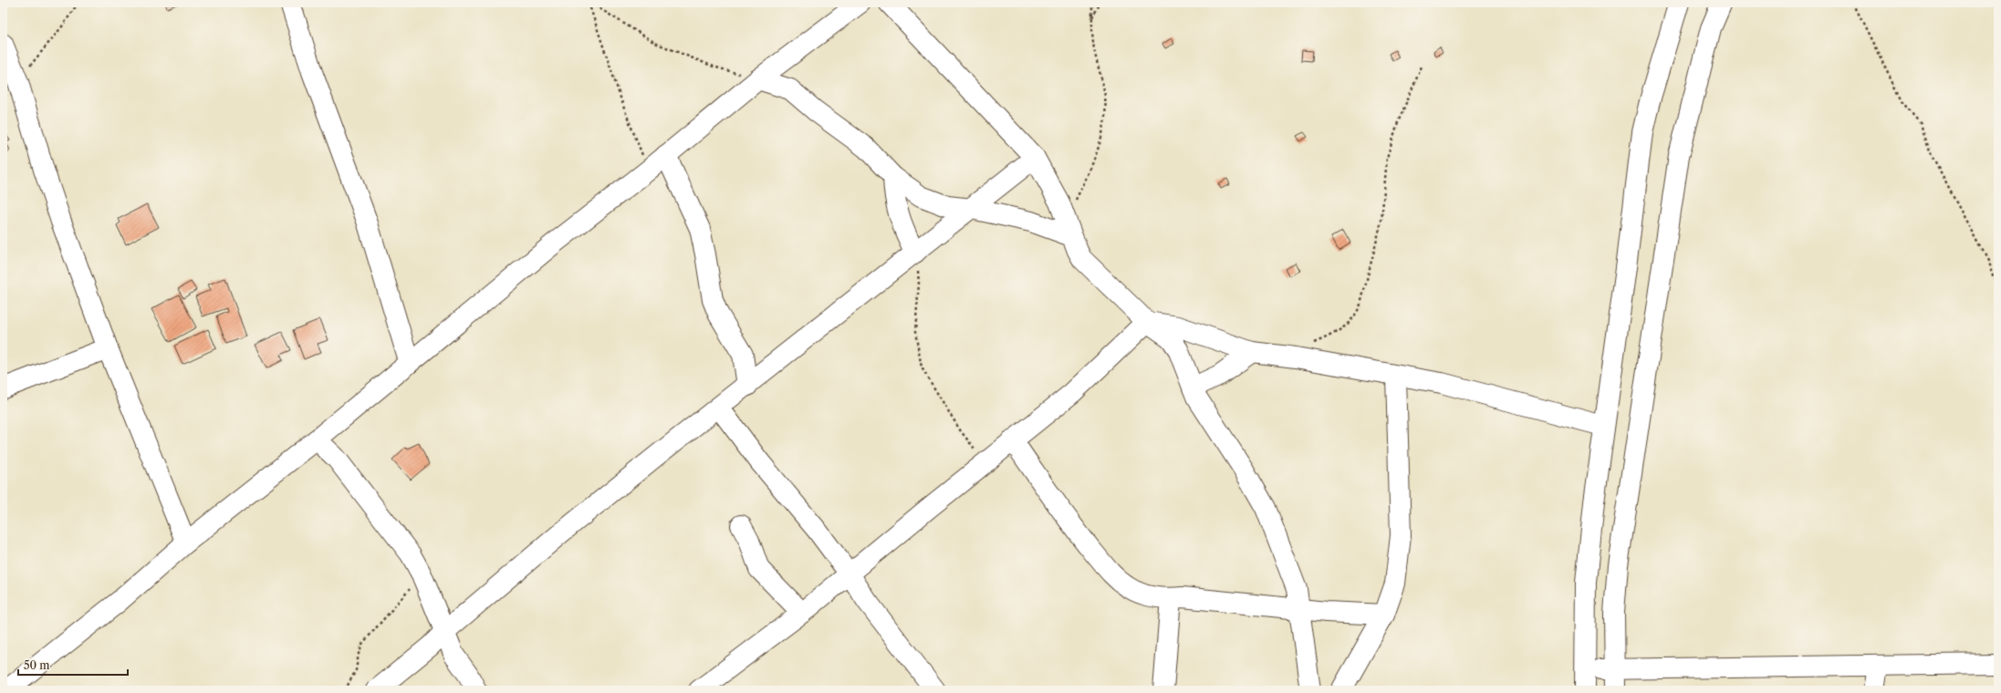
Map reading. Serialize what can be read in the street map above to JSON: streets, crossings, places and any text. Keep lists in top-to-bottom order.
{
  "scale_bar": "50 m"
}
